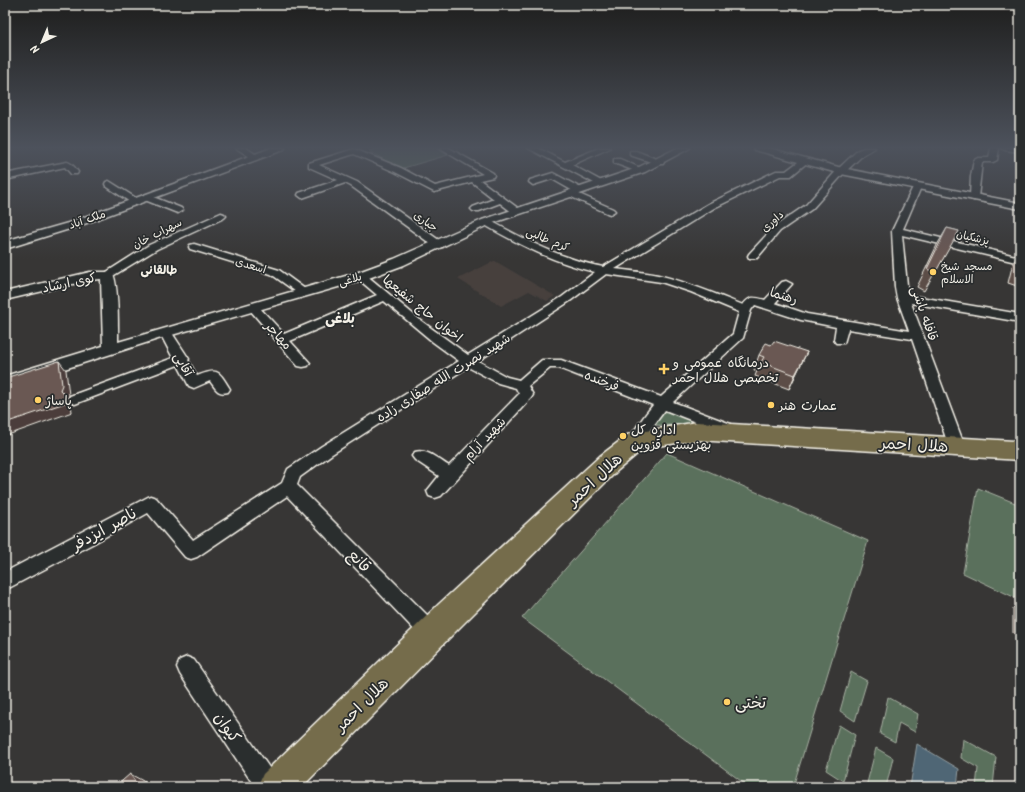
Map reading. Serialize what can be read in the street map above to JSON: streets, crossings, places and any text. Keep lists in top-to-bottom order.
{
  "streets": {
    "main road": ["هلال احمر"],
    "street": [
      "ملک آباد",
      "جباری",
      "داوری",
      "سهراب خان",
      "پزشکیان",
      "کرم طالبی",
      "اسعدی",
      "بلاغی",
      "کوی ارشاد",
      "رهنما",
      "اخوان حاج شفیعها",
      "قافله باشی",
      "مهاجر",
      "آقایی",
      "شهید نصرت الله صفاری زاده",
      "فرخنده",
      "شهید آرام",
      "ناصر ایزدفر",
      "قانع",
      "کیوان"
    ]
  },
  "crossings": [
    ["جباری", "بلاغی"],
    ["سهراب خان", "کوی ارشاد"],
    ["پزشکیان", "قافله باشی"],
    ["کرم طالبی", "بلاغی"],
    ["کرم طالبی", "شهید نصرت الله صفاری زاده"],
    ["اسعدی", "بلاغی"],
    ["بلاغی", "کوی ارشاد"],
    ["بلاغی", "اخوان حاج شفیعها"],
    ["بلاغی", "مهاجر"],
    ["بلاغی", "آقایی"],
    ["رهنما", "قافله باشی"],
    ["اخوان حاج شفیعها", "شهید نصرت الله صفاری زاده"],
    ["قافله باشی", "هلال احمر"],
    ["شهید نصرت الله صفاری زاده", "ناصر ایزدفر"],
    ["شهید نصرت الله صفاری زاده", "قانع"],
    ["فرخنده", "شهید آرام"],
    ["فرخنده", "هلال احمر"],
    ["هلال احمر", "قانع"],
    ["ناصر ایزدفر", "قانع"]
  ],
  "districts": ["طالقانی", "بلاغی"],
  "places": {
    "other": [
      "مسجد شیخ الاسلام",
      "پاساژ",
      "عمارت هنر",
      "اداره کل بهزیستی قزوین",
      "تختی"
    ],
    "health": ["درمانگاه عمومی و تخصصی هلال احمر"]
  },
  "north": "bottom left"
}
